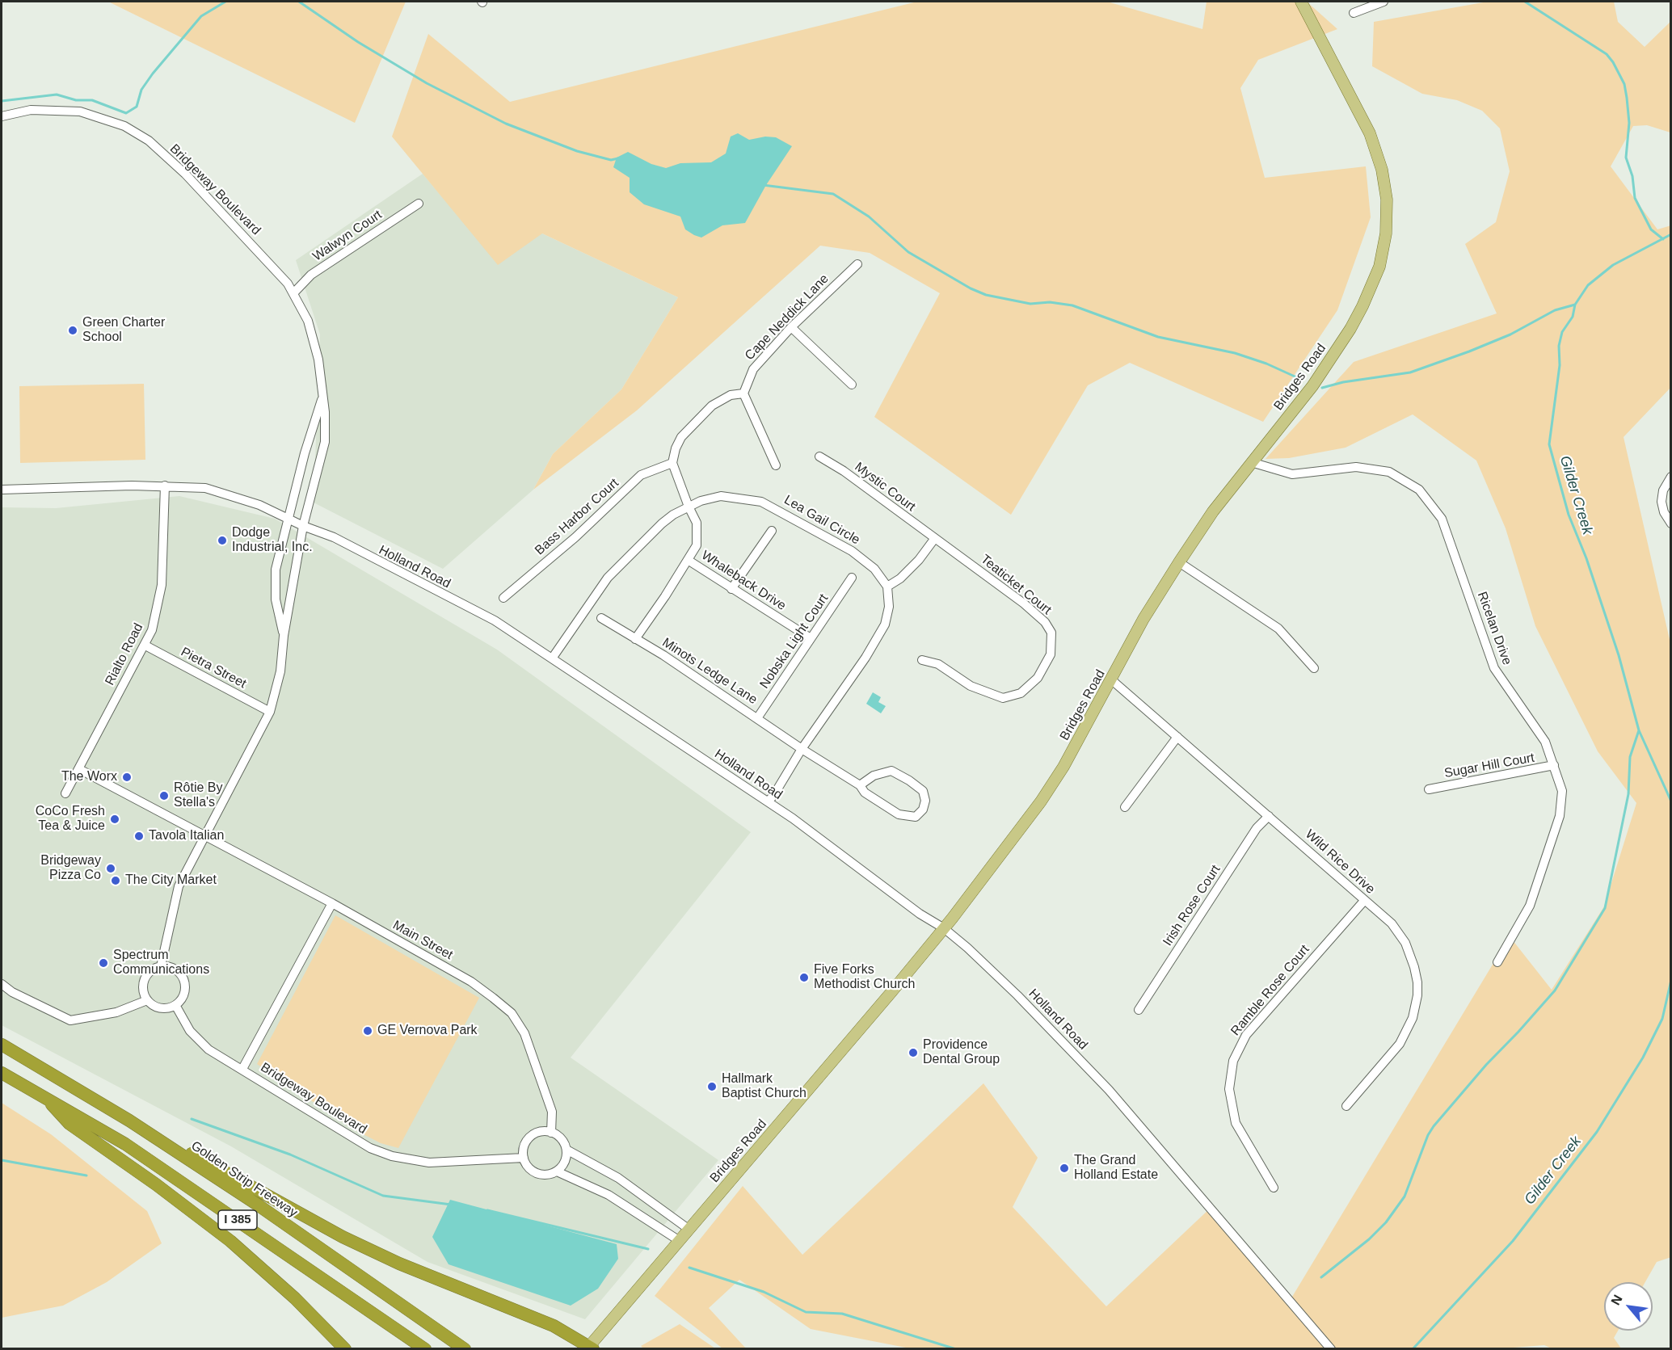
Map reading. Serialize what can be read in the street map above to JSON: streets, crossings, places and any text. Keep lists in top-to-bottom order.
{
  "streets": {
    "highway": ["Golden Strip Freeway", "I 385"],
    "main road": ["Bridges Road"],
    "street": [
      "Bridgeway Boulevard",
      "Walwyn Court",
      "Cape Neddick Lane",
      "Mystic Court",
      "Bass Harbor Court",
      "Lea Gail Circle",
      "Holland Road",
      "Whaleback Drive",
      "Teaticket Court",
      "Ricelan Drive",
      "Nobska Light Court",
      "Rialto Road",
      "Pietra Street",
      "Minots Ledge Lane",
      "Sugar Hill Court",
      "Wild Rice Drive",
      "Irish Rose Court",
      "Main Street",
      "Ramble Rose Court"
    ]
  },
  "crossings": [
    ["Bridgeway Boulevard", "Walwyn Court"],
    ["Bridgeway Boulevard", "Holland Road"],
    ["Bridgeway Boulevard", "Pietra Street"],
    ["Bridgeway Boulevard", "Main Street"],
    ["Bridges Road", "Holland Road"],
    ["Bridges Road", "Ricelan Drive"],
    ["Bridges Road", "Wild Rice Drive"],
    ["Mystic Court", "Teaticket Court"],
    ["Lea Gail Circle", "Holland Road"],
    ["Holland Road", "Rialto Road"],
    ["Whaleback Drive", "Nobska Light Court"],
    ["Ricelan Drive", "Sugar Hill Court"],
    ["Nobska Light Court", "Minots Ledge Lane"],
    ["Rialto Road", "Pietra Street"],
    ["Rialto Road", "Main Street"],
    ["Wild Rice Drive", "Irish Rose Court"],
    ["Wild Rice Drive", "Ramble Rose Court"]
  ],
  "water": ["Gilder Creek"],
  "places": [
    "Green Charter School",
    "Dodge Industrial, Inc.",
    "The Worx",
    "Rôtie By Stella's",
    "CoCo Fresh Tea & Juice",
    "Tavola Italian",
    "Bridgeway Pizza Co",
    "The City Market",
    "Spectrum Communications",
    "Five Forks Methodist Church",
    "GE Vernova Park",
    "Providence Dental Group",
    "Hallmark Baptist Church",
    "The Grand Holland Estate"
  ],
  "north": "top left"
}
